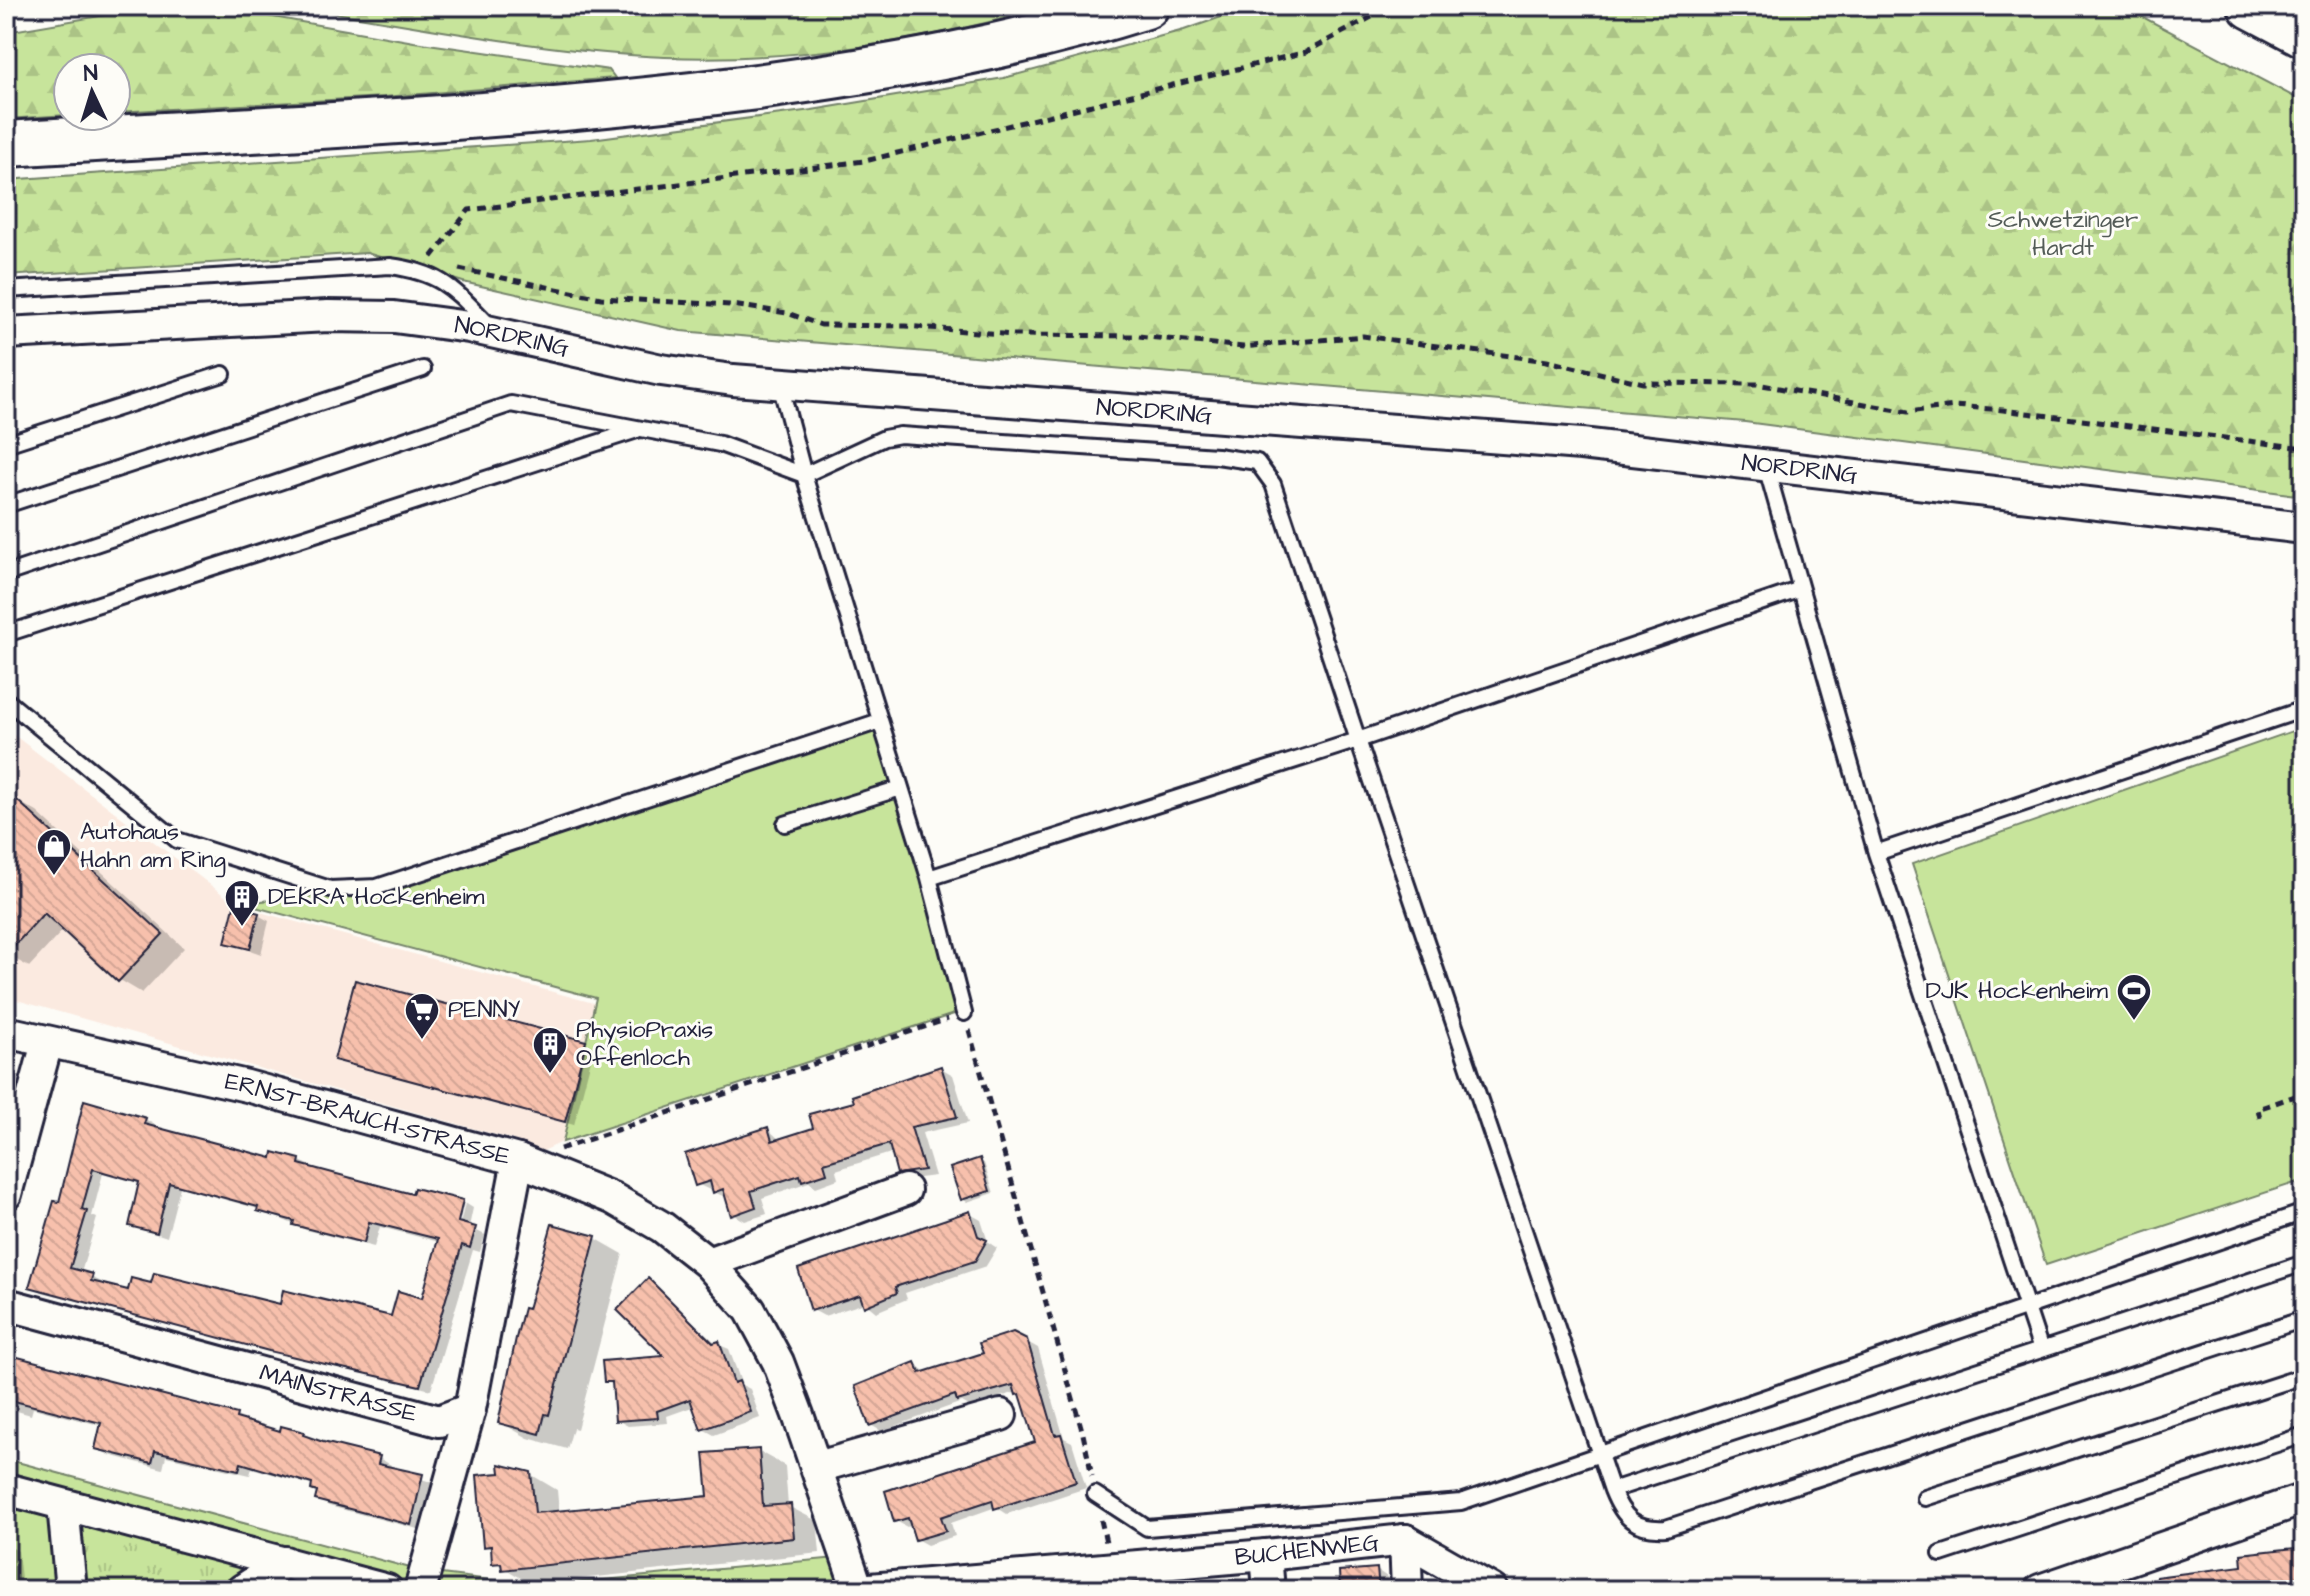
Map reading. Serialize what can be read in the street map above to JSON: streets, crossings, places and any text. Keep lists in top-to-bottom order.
{
  "streets": {
    "street": [
      "NORDRING",
      "ERNST-BRAUCH-STRASSE",
      "MAINSTRASSE",
      "BUCHENWEG"
    ]
  },
  "crossings": [
    ["ERNST-BRAUCH-STRASSE", "BUCHENWEG"]
  ],
  "parks": ["Schwetzinger Hardt"],
  "places": {
    "shop": ["Autohaus Hahn am Ring"],
    "building": ["DEKRA Hockenheim", "PhysioPraxis Offenloch"],
    "sports": ["DJK Hockenheim"],
    "supermarket": ["PENNY"]
  },
  "north": "top"
}
